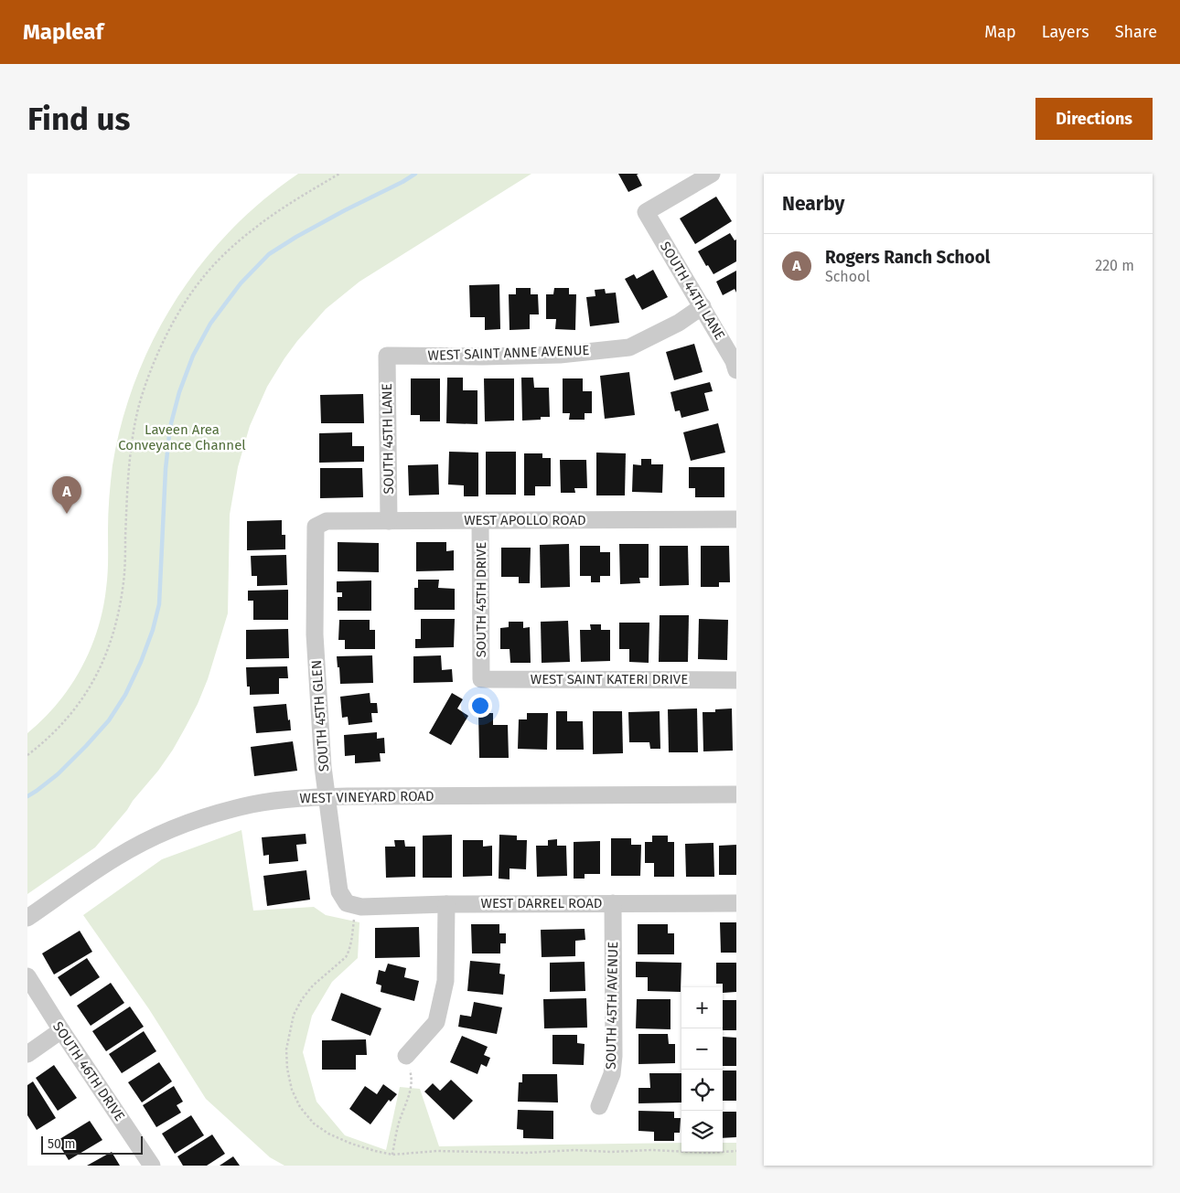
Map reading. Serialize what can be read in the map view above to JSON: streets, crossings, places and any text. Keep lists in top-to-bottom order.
{
  "streets": {
    "street": [
      "SOUTH 44TH LANE",
      "WEST SAINT ANNE AVENUE",
      "SOUTH 45TH LANE",
      "WEST APOLLO ROAD",
      "SOUTH 45TH DRIVE",
      "WEST SAINT KATERI DRIVE",
      "SOUTH 45TH GLEN",
      "WEST VINEYARD ROAD",
      "WEST DARREL ROAD",
      "SOUTH 45TH AVENUE",
      "SOUTH 46TH DRIVE"
    ]
  },
  "crossings": [
    ["SOUTH 44TH LANE", "WEST SAINT ANNE AVENUE"],
    ["WEST SAINT ANNE AVENUE", "SOUTH 45TH LANE"],
    ["SOUTH 45TH LANE", "WEST APOLLO ROAD"],
    ["WEST APOLLO ROAD", "SOUTH 45TH DRIVE"],
    ["WEST APOLLO ROAD", "SOUTH 45TH GLEN"],
    ["SOUTH 45TH DRIVE", "WEST SAINT KATERI DRIVE"],
    ["SOUTH 45TH GLEN", "WEST VINEYARD ROAD"],
    ["SOUTH 45TH GLEN", "WEST DARREL ROAD"],
    ["WEST DARREL ROAD", "SOUTH 45TH AVENUE"]
  ],
  "parks": ["Laveen Area Conveyance Channel"],
  "scale_bar": "50 m",
  "page": {
    "header": "Mapleaf",
    "nav": ["Map", "Layers", "Share"],
    "buttons": "Directions",
    "title": "Find us",
    "heading": "Nearby",
    "list": [
      {
        "mark": "A",
        "name": "Rogers Ranch School",
        "note": "School",
        "value": "220 m"
      }
    ],
    "pins": "A",
    "map_buttons": ["+", "−"],
    "scale": "50 m"
  }
}
